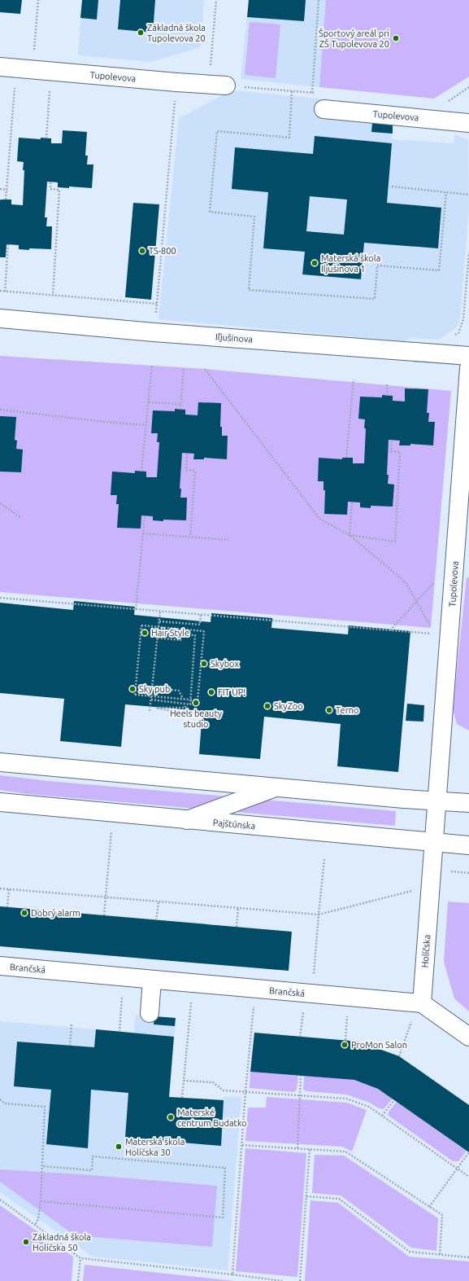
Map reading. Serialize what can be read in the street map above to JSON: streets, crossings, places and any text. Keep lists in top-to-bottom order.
{
  "streets": {
    "street": [
      "Tupolevova",
      "Iľjušinova",
      "Pajštúnska",
      "Holíčska",
      "Brančská"
    ]
  },
  "crossings": [
    ["Tupolevova", "Pajštúnska"],
    ["Tupolevova", "Holíčska"],
    ["Pajštúnska", "Holíčska"],
    ["Holíčska", "Brančská"]
  ],
  "places": [
    "Základná škola Tupolevova 20",
    "Športový areál pri ZŠ Tupolevova 20",
    "TS-800",
    "Materská škola Iljušinova 1",
    "Hair Style",
    "Skybox",
    "Sky pub",
    "FIT UP!",
    "Heels beauty studio",
    "SkyZoo",
    "Terno",
    "Dobrý alarm",
    "ProMon Salon",
    "Materské centrum Budatko",
    "Materská škola Holíčska 30",
    "Základná škola Holíčska 50"
  ]
}
